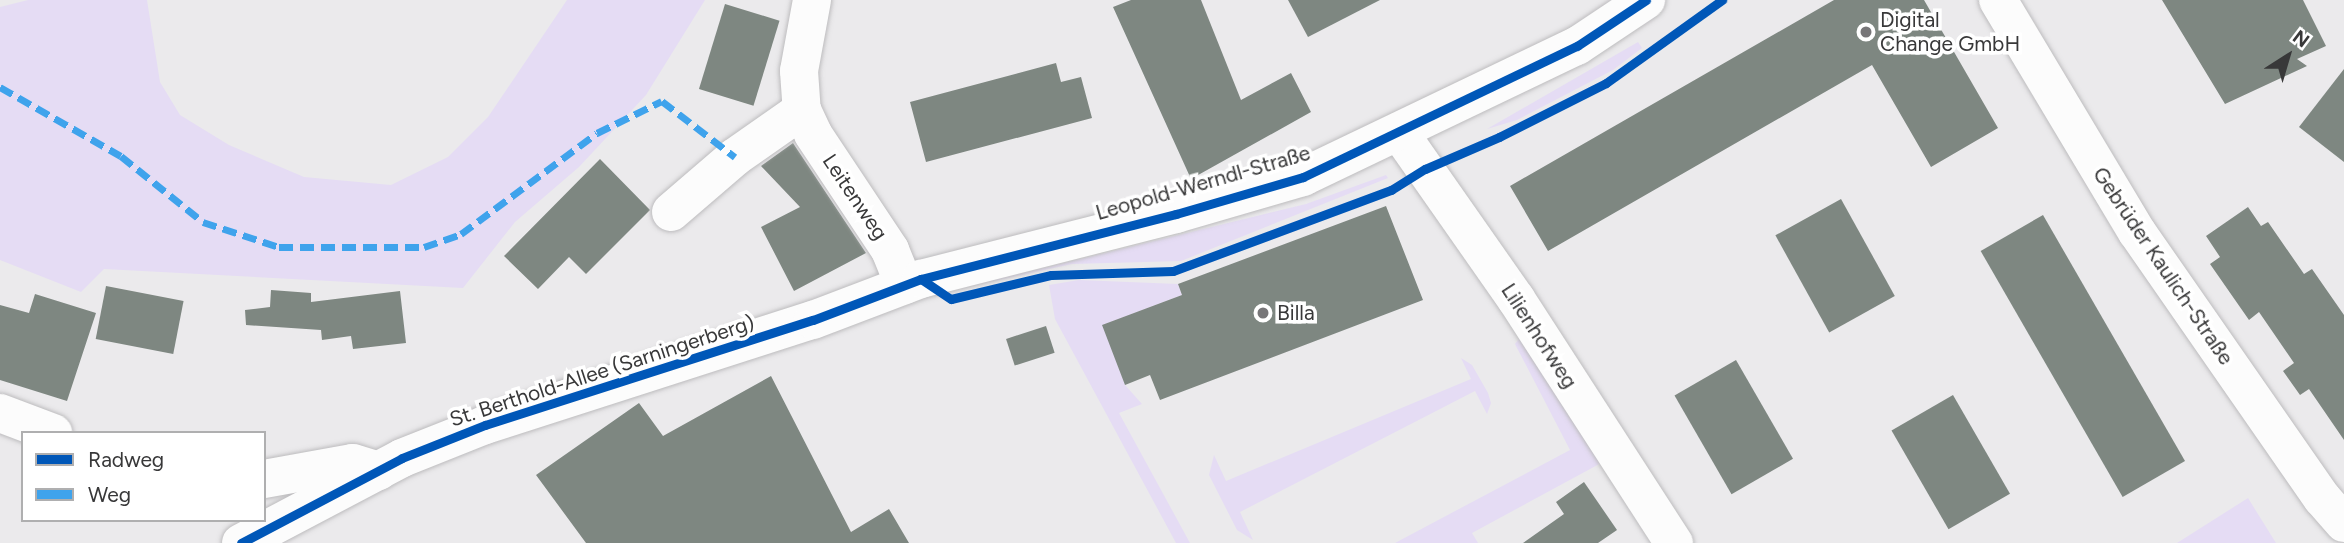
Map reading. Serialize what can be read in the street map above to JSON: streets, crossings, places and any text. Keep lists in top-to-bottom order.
{
  "streets": {
    "street": [
      "Leopold-Werndl-Straße",
      "Leitenweg",
      "Gebrüder Kaulich-Straße",
      "Lilienhofweg",
      "St. Berthold-Allee (Sarningerberg)"
    ]
  },
  "crossings": [
    ["Leopold-Werndl-Straße", "Leitenweg"],
    ["Leopold-Werndl-Straße", "Lilienhofweg"],
    ["Leopold-Werndl-Straße", "St. Berthold-Allee (Sarningerberg)"],
    ["Leitenweg", "St. Berthold-Allee (Sarningerberg)"]
  ],
  "places": ["Digital Change GmbH", "Billa"],
  "legend": ["Radweg", "Weg"],
  "north": "top right"
}
